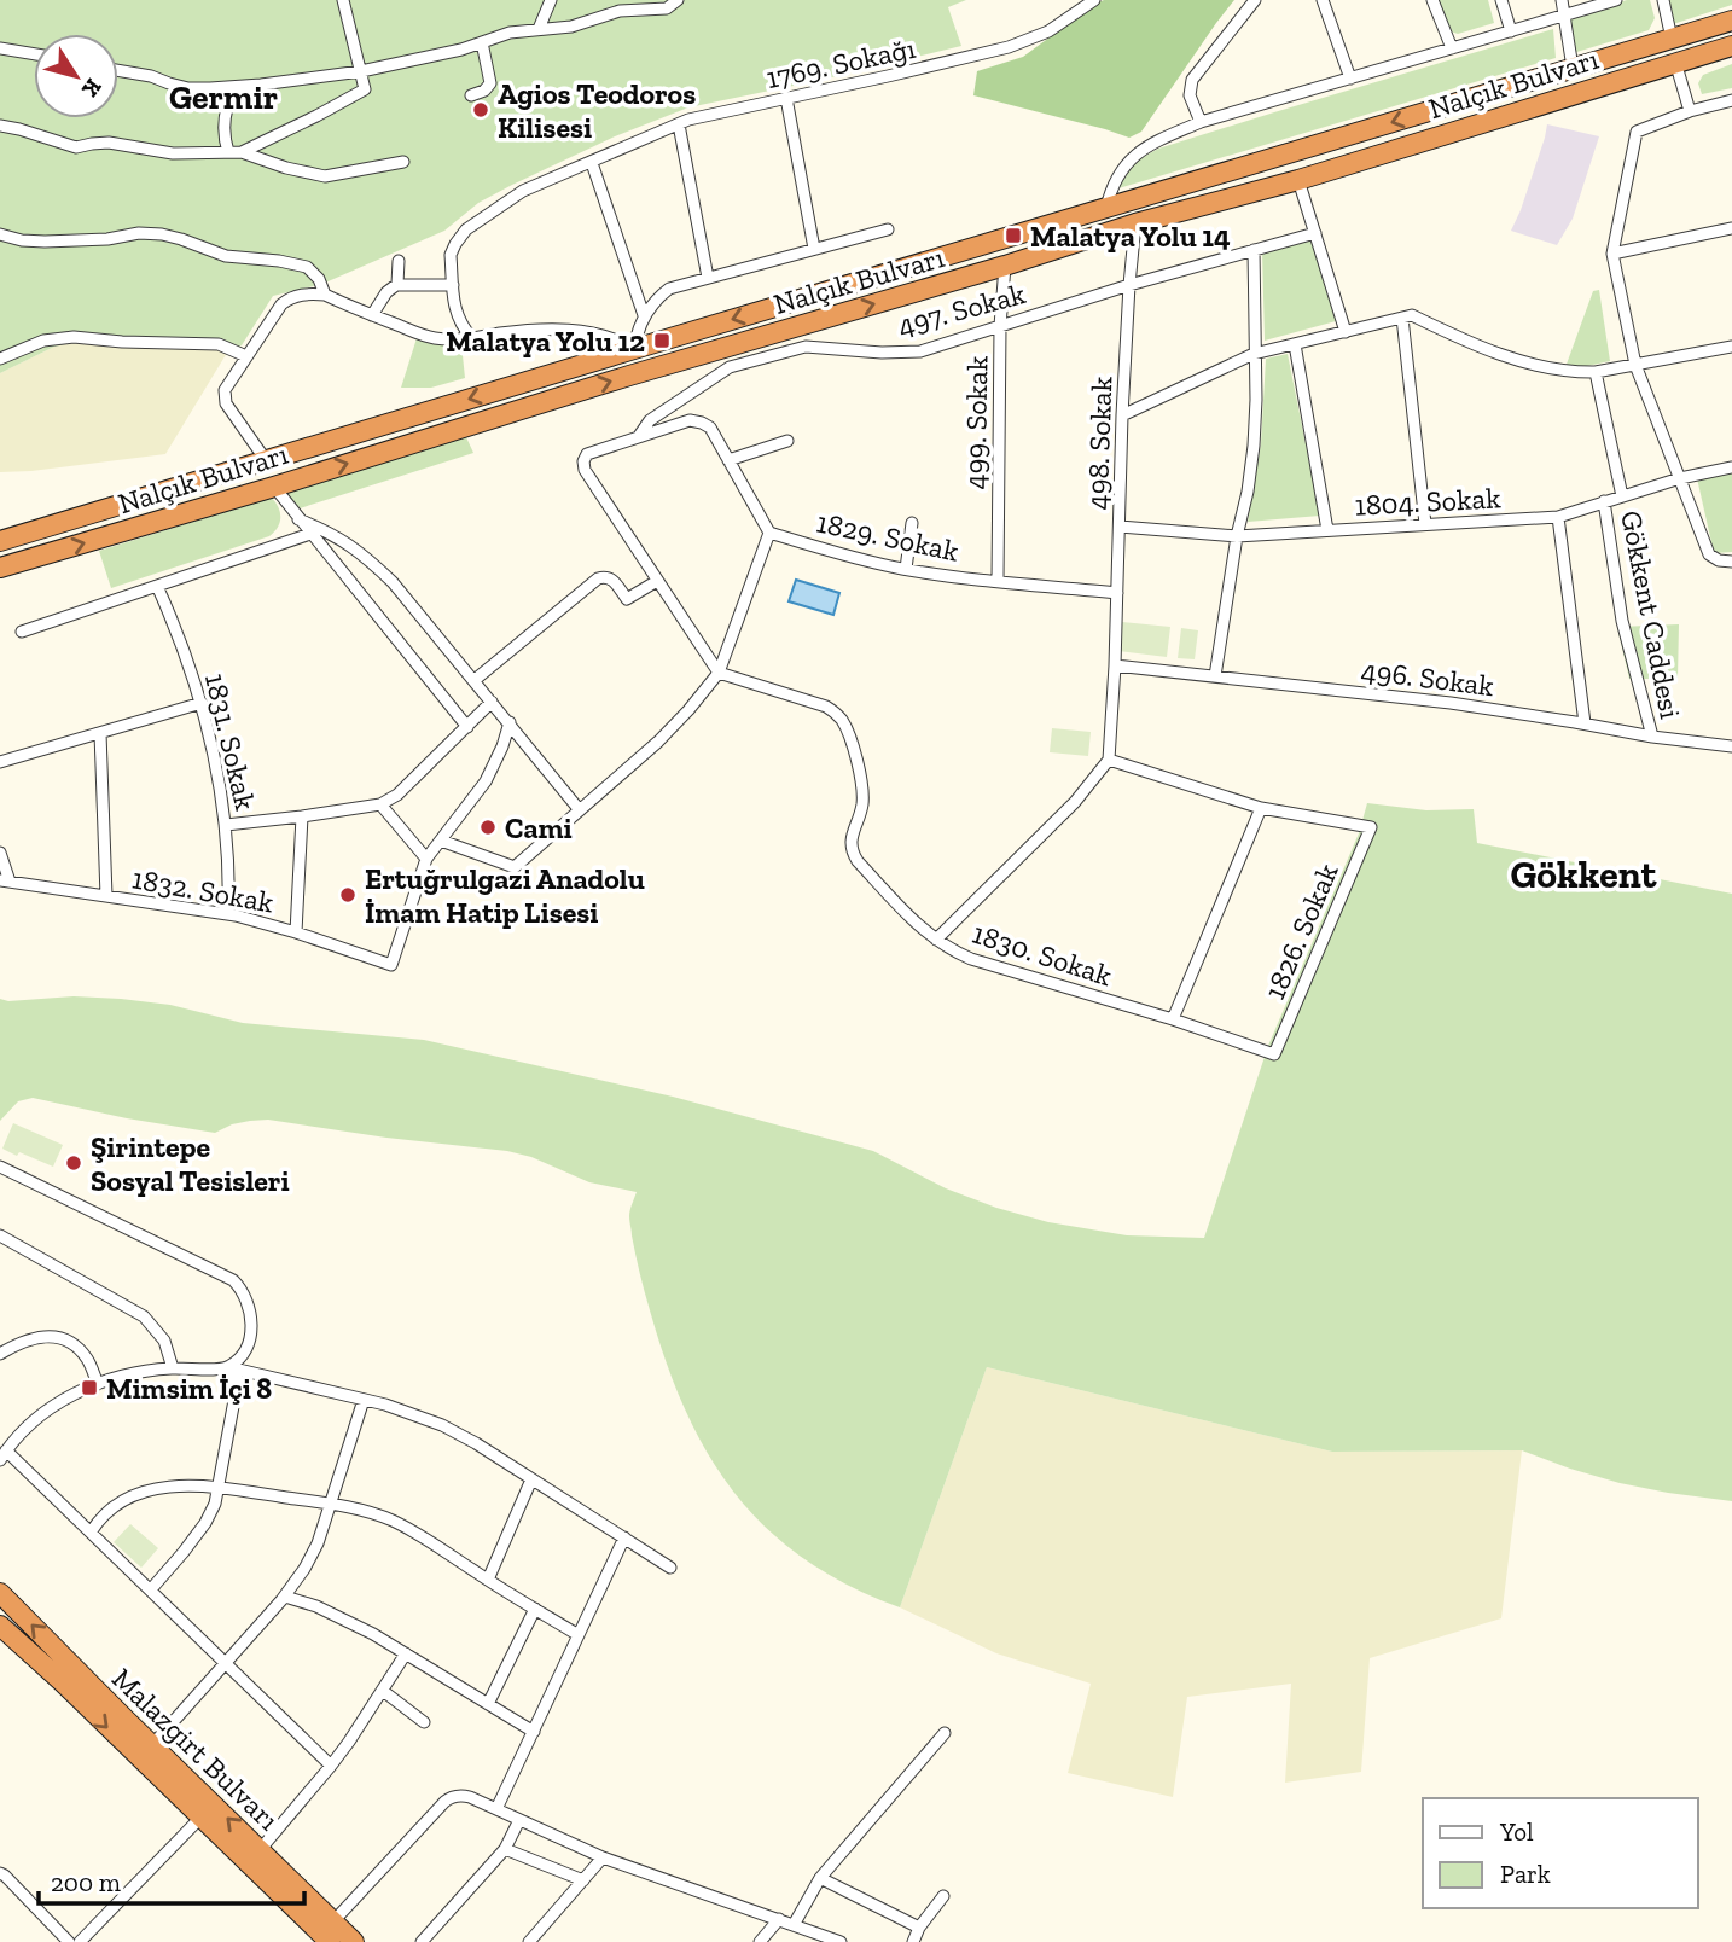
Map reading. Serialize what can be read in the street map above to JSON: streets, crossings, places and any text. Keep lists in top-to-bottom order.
{
  "streets": {
    "highway": ["Nalçık Bulvarı", "Malazgirt Bulvarı"],
    "street": [
      "1769. Sokağı",
      "497. Sokak",
      "499. Sokak",
      "498. Sokak",
      "1804. Sokak",
      "1829. Sokak",
      "Gökkent Caddesi",
      "496. Sokak",
      "1831. Sokak",
      "1832. Sokak",
      "1826. Sokak",
      "1830. Sokak"
    ]
  },
  "crossings": [
    ["Nalçık Bulvarı", "499. Sokak"],
    ["Nalçık Bulvarı", "498. Sokak"],
    ["497. Sokak", "499. Sokak"],
    ["497. Sokak", "498. Sokak"],
    ["499. Sokak", "1829. Sokak"],
    ["498. Sokak", "1804. Sokak"],
    ["498. Sokak", "1829. Sokak"],
    ["498. Sokak", "496. Sokak"],
    ["1804. Sokak", "Gökkent Caddesi"],
    ["Gökkent Caddesi", "496. Sokak"],
    ["1831. Sokak", "1832. Sokak"],
    ["1826. Sokak", "1830. Sokak"]
  ],
  "districts": ["Germir", "Gökkent"],
  "places": {
    "other": [
      "Agios Teodoros Kilisesi",
      "Cami",
      "Ertuğrulgazi Anadolu İmam Hatip Lisesi",
      "Şirintepe Sosyal Tesisleri"
    ],
    "transit": ["Malatya Yolu 14", "Malatya Yolu 12", "Mimsim İçi 8"]
  },
  "legend": ["Yol", "Park"],
  "scale_bar": "200 m",
  "north": "bottom right"
}
